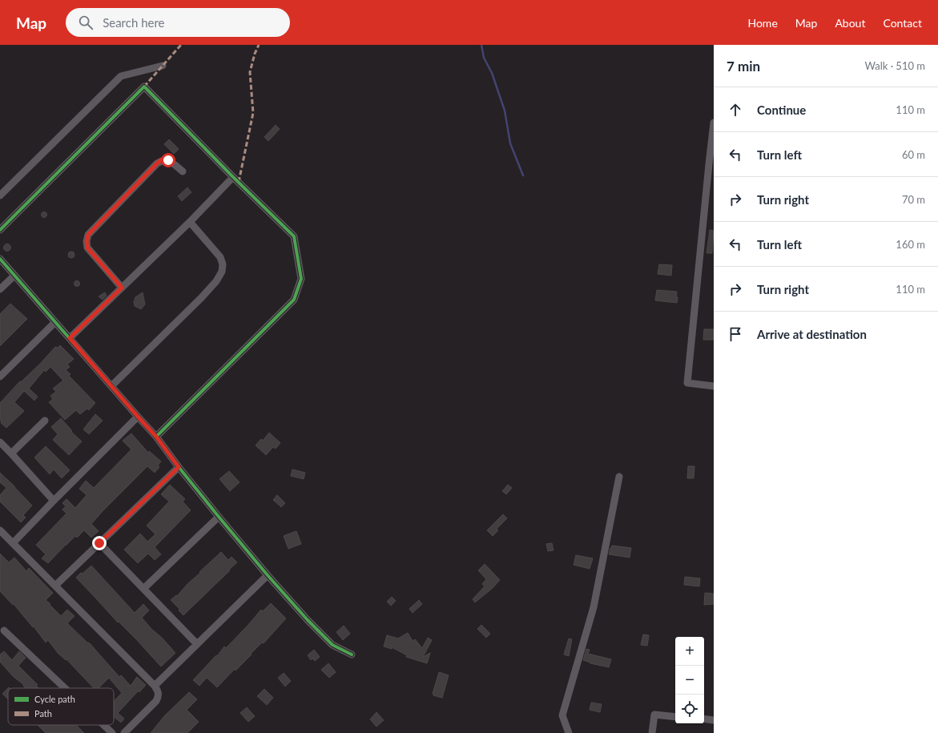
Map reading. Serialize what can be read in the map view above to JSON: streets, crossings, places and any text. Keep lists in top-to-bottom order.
{
  "legend": ["Cycle path", "Path"],
  "page": {
    "header": "Map",
    "search": "Search here",
    "nav": [
      "Home",
      "Map",
      "About",
      "Contact"
    ],
    "heading": ["7 min", "Walk · 510 m"],
    "list": [
      ["Continue", "110 m"],
      ["Turn left", "60 m"],
      ["Turn right", "70 m"],
      ["Turn left", "160 m"],
      ["Turn right", "110 m"],
      "Arrive at destination"
    ],
    "map_buttons": ["+", "−"]
  }
}
